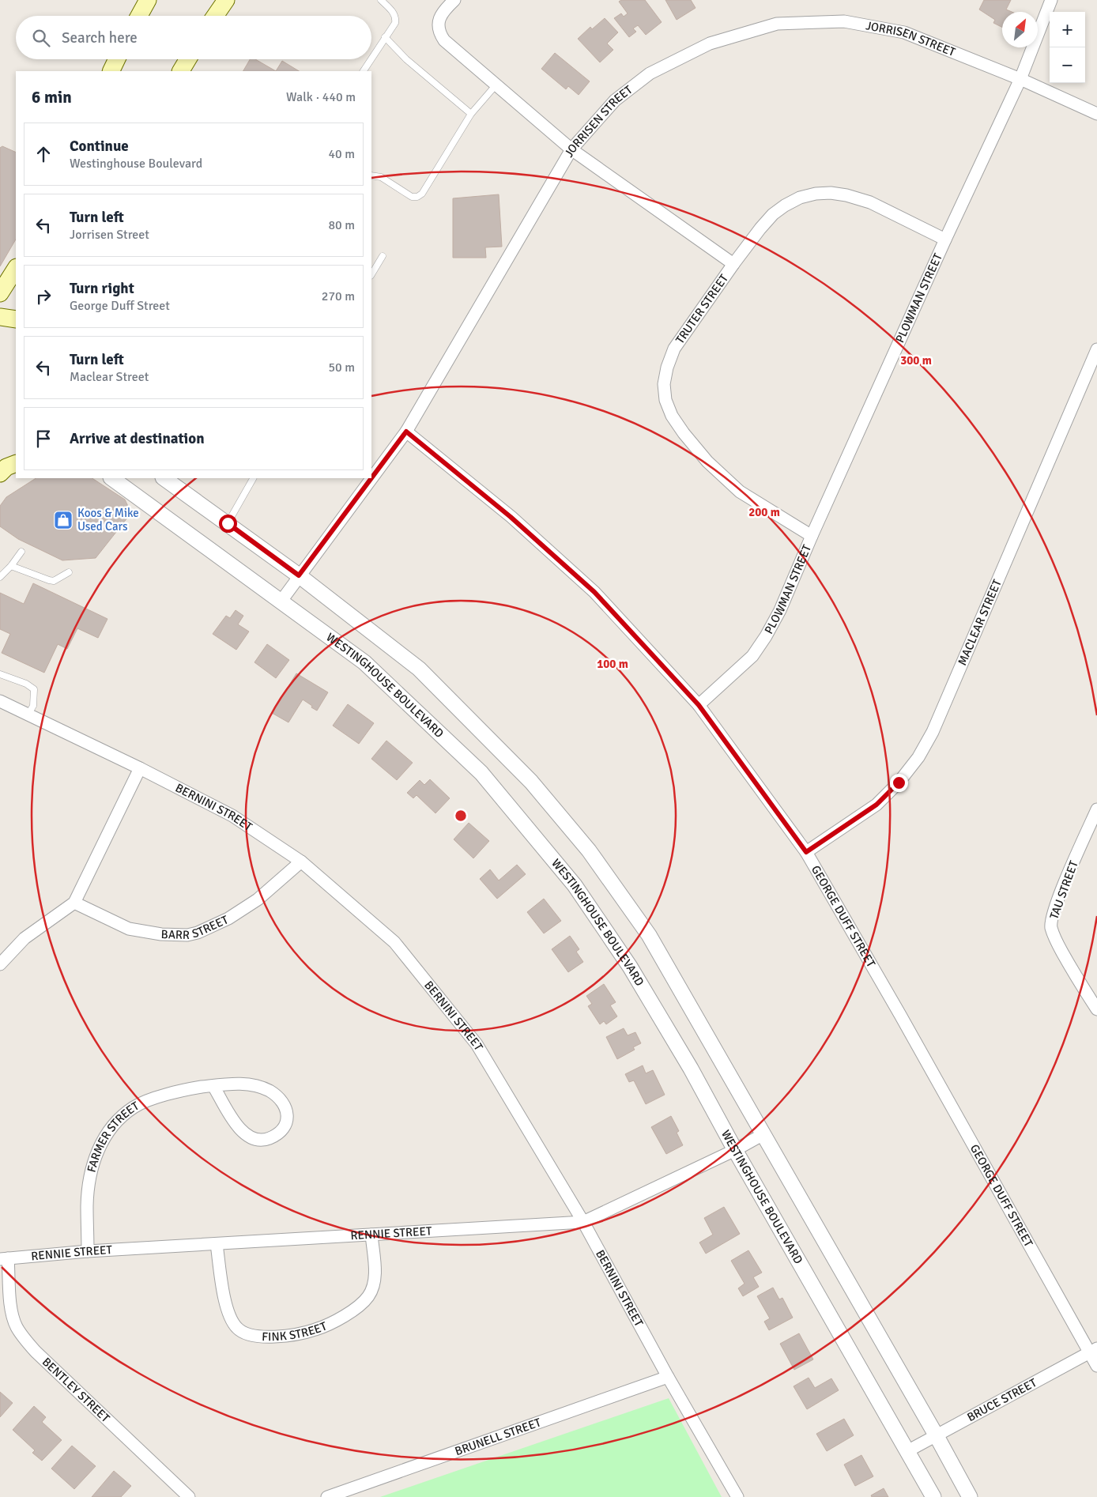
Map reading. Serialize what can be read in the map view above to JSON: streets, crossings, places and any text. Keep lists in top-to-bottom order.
{
  "streets": {
    "street": [
      "JORRISEN STREET",
      "PLOWMAN STREET",
      "TRUTER STREET",
      "MACLEAR STREET",
      "WESTINGHOUSE BOULEVARD",
      "BERNINI STREET",
      "TAU STREET",
      "GEORGE DUFF STREET",
      "BARR STREET",
      "FARMER STREET",
      "RENNIE STREET",
      "FINK STREET",
      "BENTLEY STREET",
      "BRUCE STREET",
      "BRUNELL STREET"
    ]
  },
  "crossings": [
    ["JORRISEN STREET", "PLOWMAN STREET"],
    ["JORRISEN STREET", "WESTINGHOUSE BOULEVARD"],
    ["JORRISEN STREET", "GEORGE DUFF STREET"],
    ["PLOWMAN STREET", "TRUTER STREET"],
    ["PLOWMAN STREET", "GEORGE DUFF STREET"],
    ["MACLEAR STREET", "GEORGE DUFF STREET"],
    ["WESTINGHOUSE BOULEVARD", "RENNIE STREET"],
    ["WESTINGHOUSE BOULEVARD", "BRUCE STREET"],
    ["BERNINI STREET", "BARR STREET"],
    ["BERNINI STREET", "RENNIE STREET"],
    ["BERNINI STREET", "BRUNELL STREET"],
    ["GEORGE DUFF STREET", "BRUCE STREET"],
    ["FARMER STREET", "RENNIE STREET"],
    ["RENNIE STREET", "FINK STREET"],
    ["RENNIE STREET", "BENTLEY STREET"]
  ],
  "places": {
    "shop": ["Koos & Mike Used Cars"]
  },
  "north": "top right",
  "page": {
    "map_buttons": ["+", "−"],
    "search": "Search here",
    "heading": ["6 min", "Walk · 440 m"],
    "list": [
      ["Continue", "Westinghouse Boulevard", "40 m"],
      ["Turn left", "Jorrisen Street", "80 m"],
      ["Turn right", "George Duff Street", "270 m"],
      ["Turn left", "Maclear Street", "50 m"],
      "Arrive at destination"
    ]
  },
  "rings": ["300 m", "200 m", "100 m"]
}
